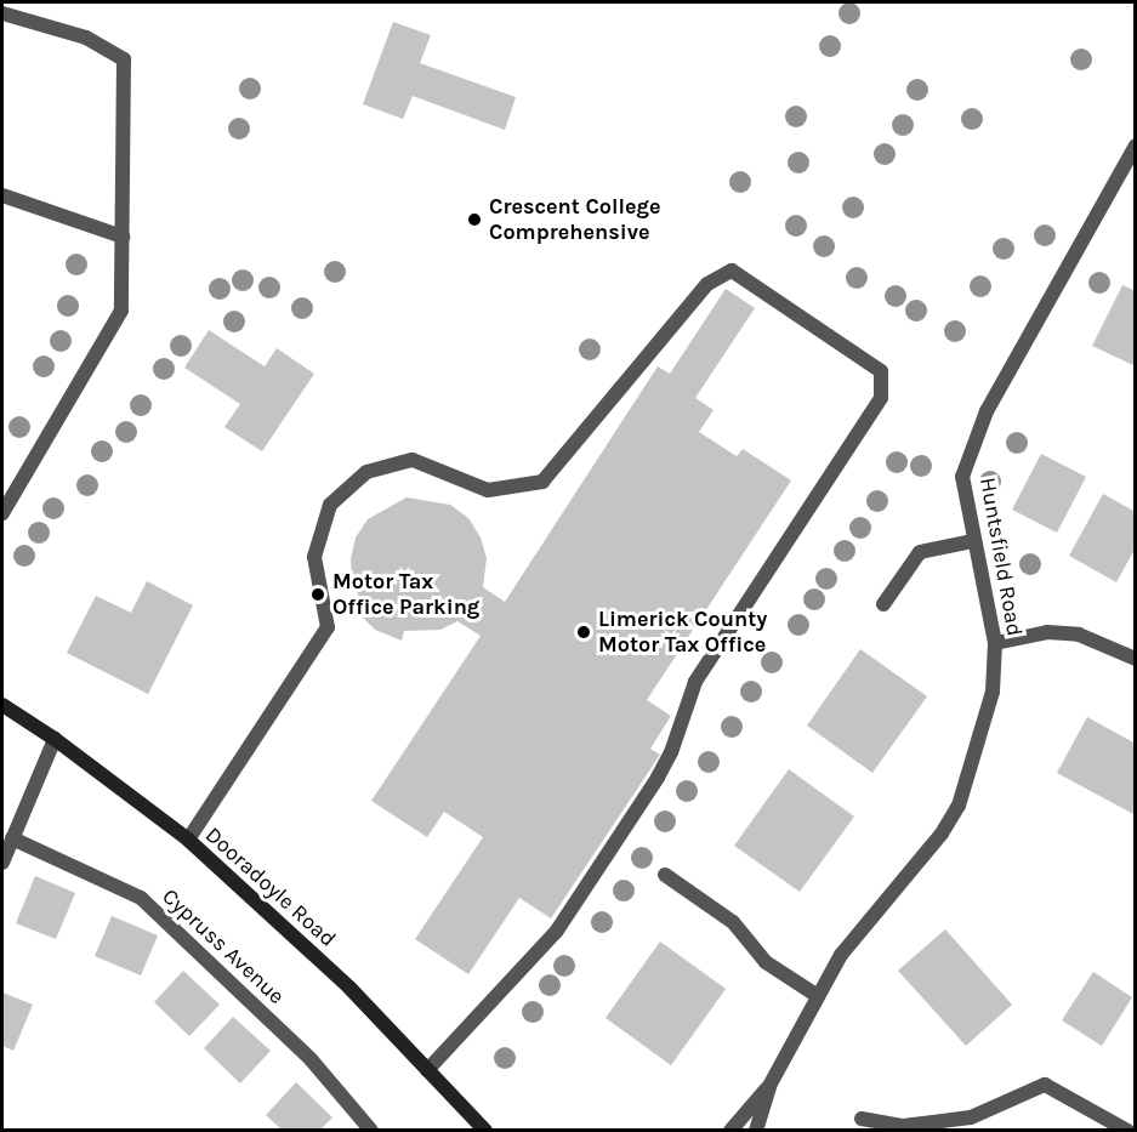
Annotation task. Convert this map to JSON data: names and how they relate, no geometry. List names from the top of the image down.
{
  "streets": {
    "main road": ["Dooradoyle Road"],
    "street": ["Huntsfield Road", "Cypruss Avenue"]
  },
  "places": ["Crescent College Comprehensive", "Motor Tax Office Parking", "Limerick County Motor Tax Office"]
}
